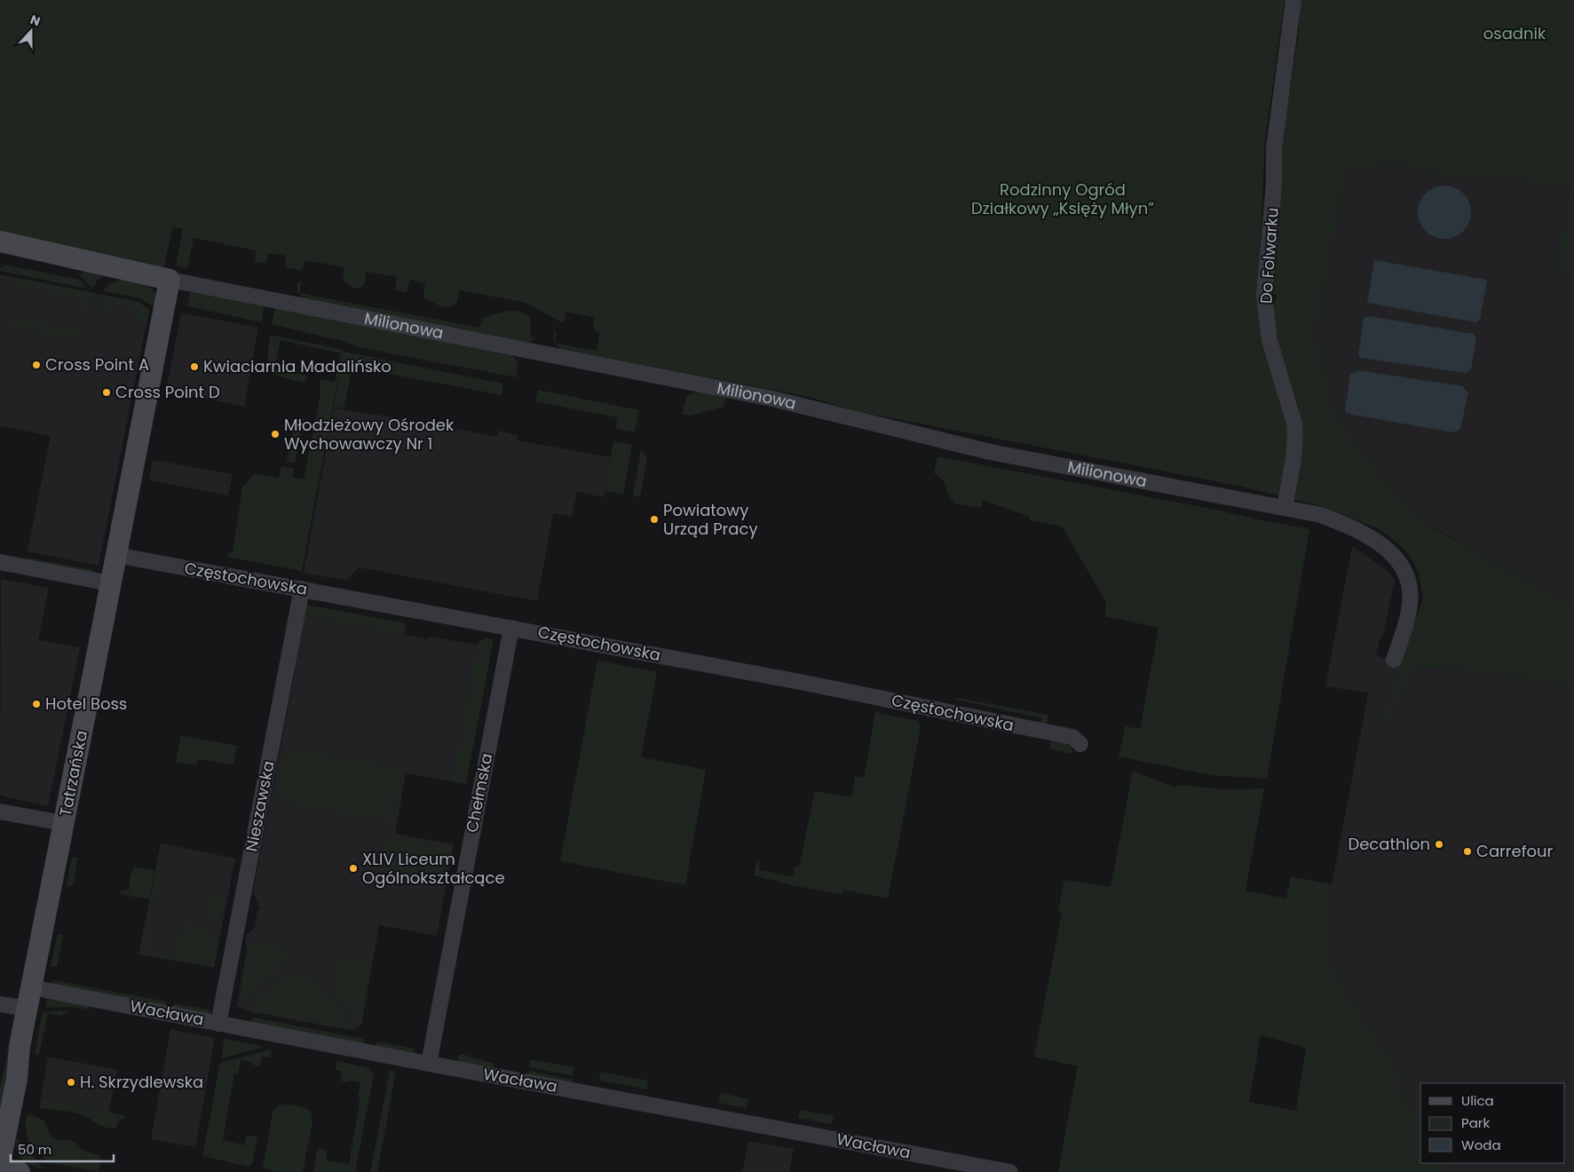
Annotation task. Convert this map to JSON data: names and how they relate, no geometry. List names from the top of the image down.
{
  "streets": {
    "street": [
      "Do Folwarku",
      "Milionowa",
      "Częstochowska",
      "Tatrzańska",
      "Chełmska",
      "Nieszawska",
      "Wacława"
    ]
  },
  "crossings": [
    ["Do Folwarku", "Milionowa"],
    ["Milionowa", "Tatrzańska"],
    ["Częstochowska", "Tatrzańska"],
    ["Częstochowska", "Chełmska"],
    ["Częstochowska", "Nieszawska"],
    ["Tatrzańska", "Wacława"],
    ["Chełmska", "Wacława"],
    ["Nieszawska", "Wacława"]
  ],
  "parks": ["osadnik", "Rodzinny Ogród Działkowy „Księży Młyn”"],
  "places": [
    "Cross Point A",
    "Kwiaciarnia Madalińsko",
    "Cross Point D",
    "Młodzieżowy Ośrodek Wychowawczy Nr 1",
    "Powiatowy Urząd Pracy",
    "Hotel Boss",
    "Decathlon",
    "Carrefour",
    "XLIV Liceum Ogólnokształcące",
    "H. Skrzydlewska"
  ],
  "legend": ["Ulica", "Park", "Woda"],
  "scale_bar": "50 m",
  "north": "top"
}
